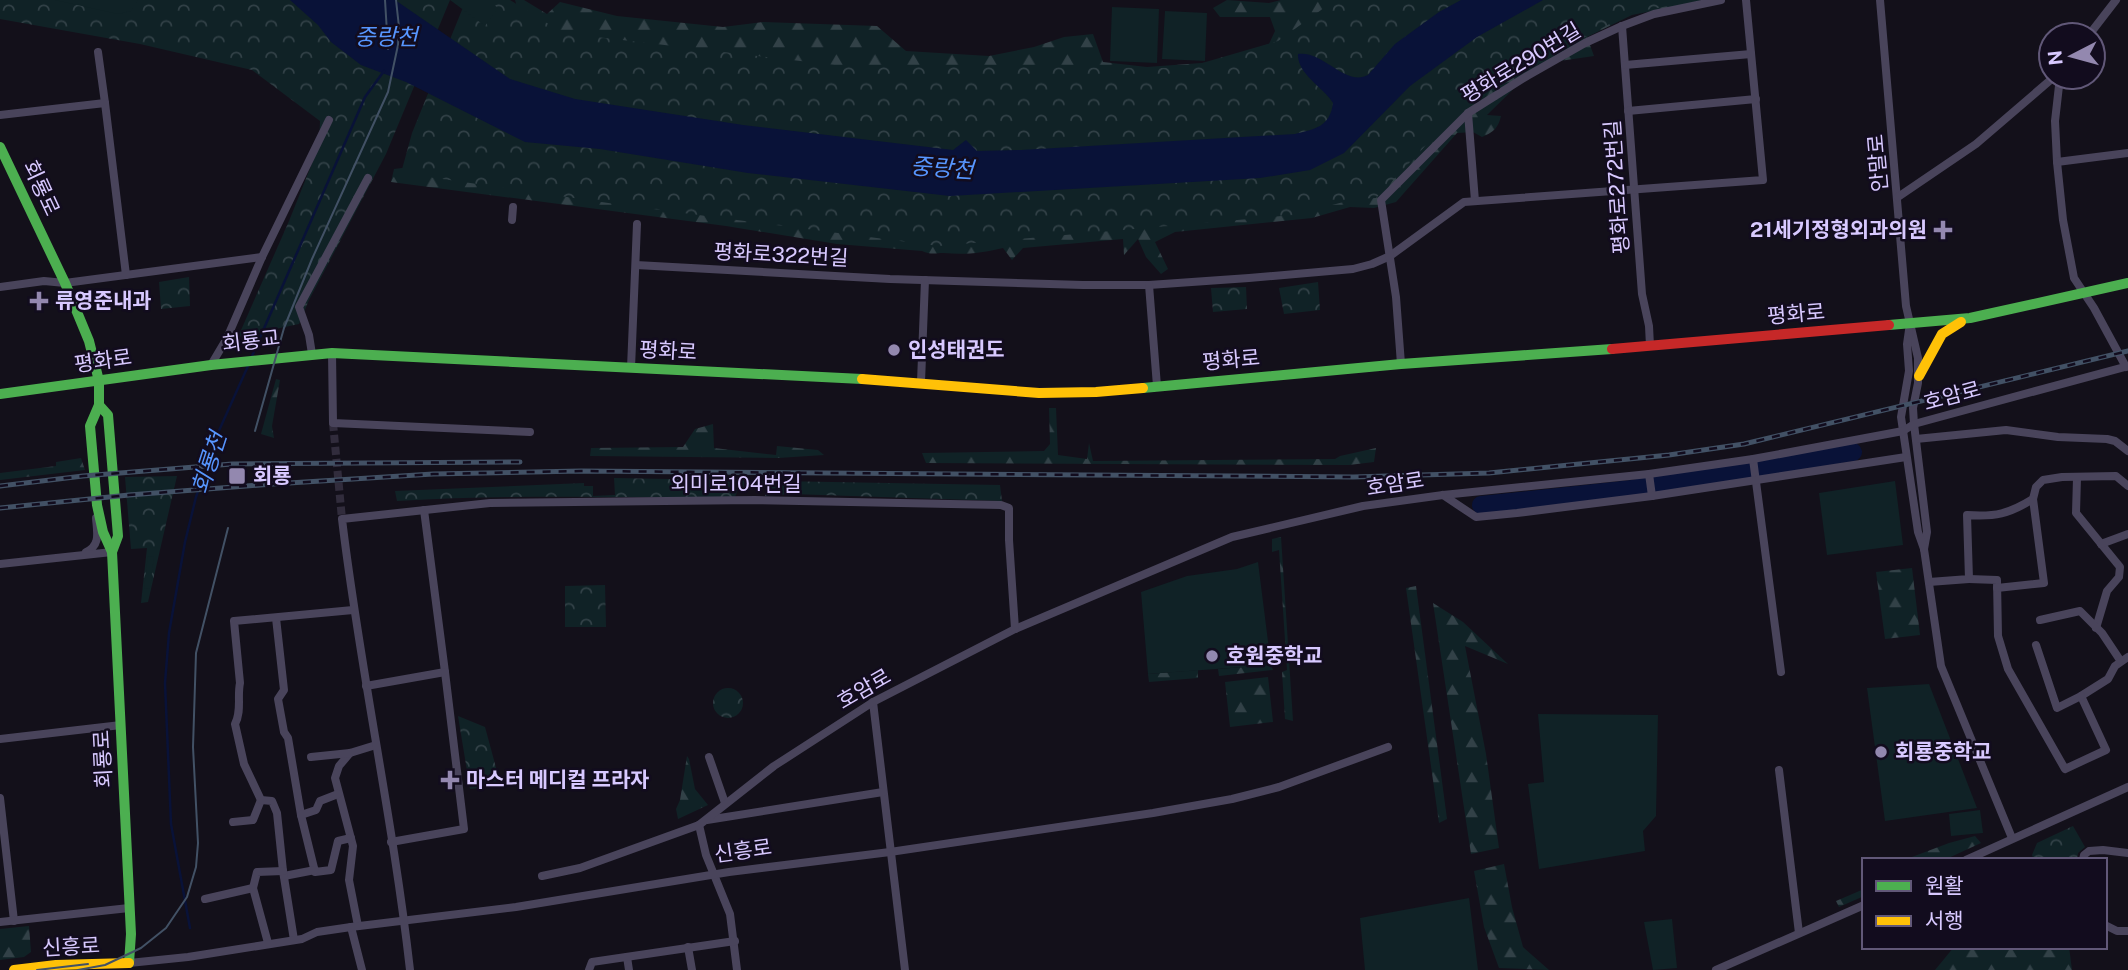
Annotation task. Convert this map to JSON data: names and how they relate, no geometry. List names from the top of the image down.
{
  "streets": {
    "main road": [
      "회룡로",
      "평화로",
      "회룡교",
      "신흥로"
    ],
    "street": [
      "평화로290번길",
      "안말로",
      "평화로272번길",
      "평화로322번길",
      "호암로",
      "외미로104번길"
    ]
  },
  "crossings": [
    ["평화로290번길", "평화로272번길"],
    ["평화로290번길", "평화로322번길"],
    ["평화로290번길", "평화로"],
    ["안말로", "평화로"],
    ["안말로", "호암로"],
    ["평화로272번길", "평화로"],
    ["회룡로", "평화로"],
    ["회룡로", "신흥로"],
    ["평화로", "회룡교"],
    ["호암로", "외미로104번길"]
  ],
  "water": ["중랑천", "회룡천"],
  "places": {
    "health": ["21세기정형외과의원", "류영준내과", "마스터 메디컬 프라자"],
    "other": ["인성태권도", "호원중학교", "회룡중학교"],
    "transit": ["회룡"]
  },
  "legend": ["원활", "서행"],
  "north": "left"
}
